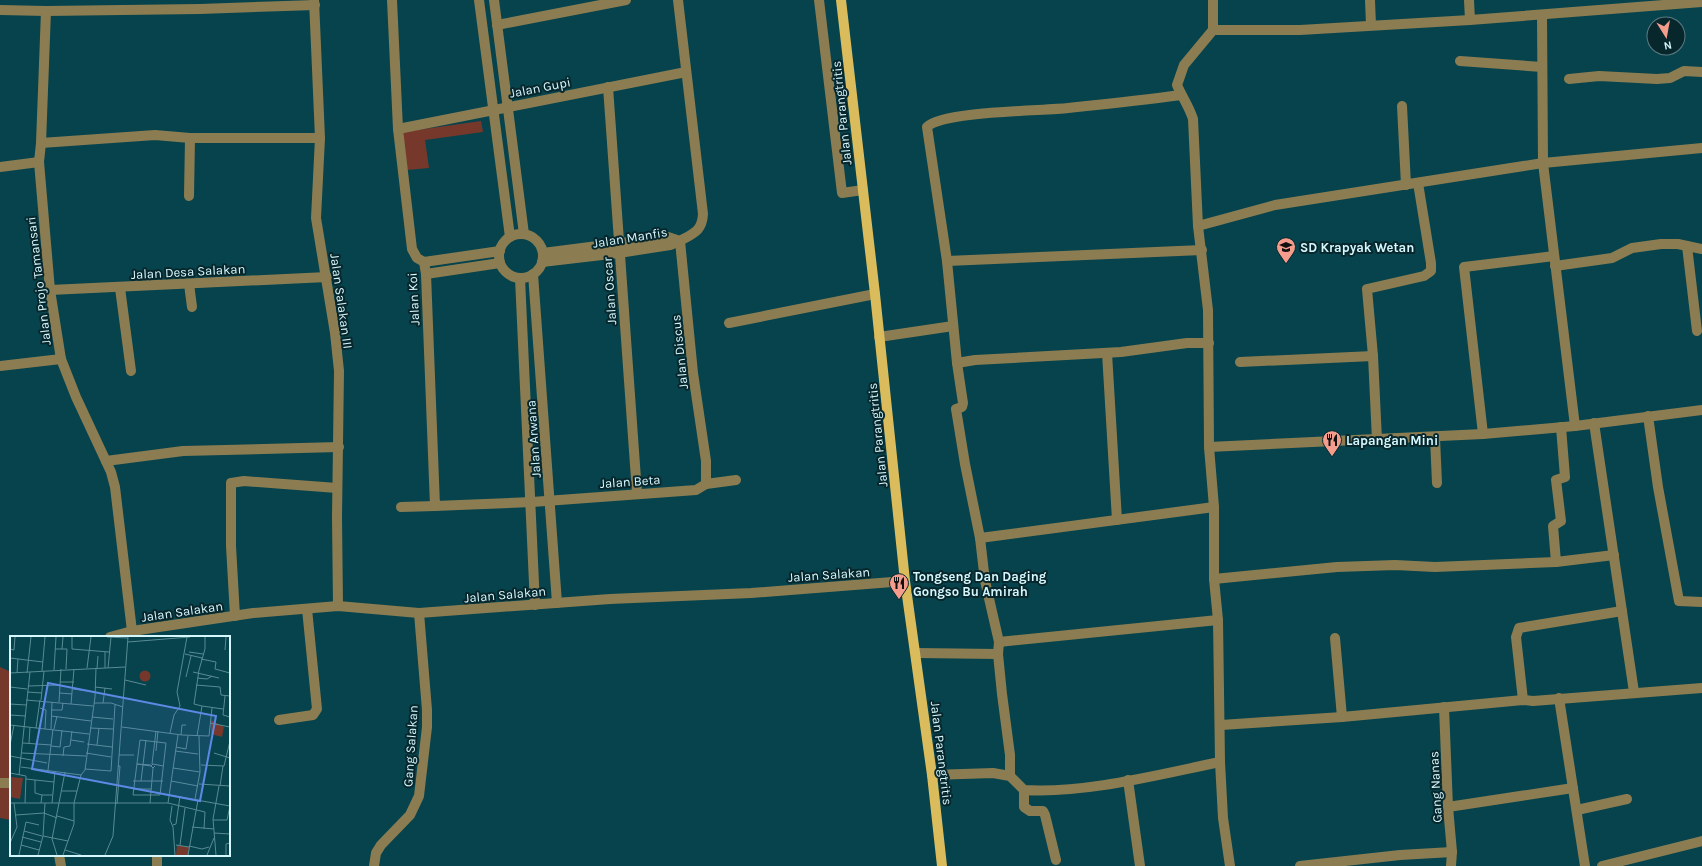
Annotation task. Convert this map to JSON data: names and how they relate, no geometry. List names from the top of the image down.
{
  "streets": {
    "main road": ["Jalan Parangtritis"],
    "street": [
      "Jalan Gupi",
      "Jalan Manfis",
      "Jalan Desa Salakan",
      "Jalan Projo Tamansari",
      "Jalan Oscar",
      "Jalan Koi",
      "Jalan Salakan III",
      "Jalan Discus",
      "Jalan Arwana",
      "Jalan Beta",
      "Jalan Salakan",
      "Gang Salakan",
      "Gang Nanas"
    ]
  },
  "crossings": [
    ["Jalan Gupi", "Jalan Manfis"],
    ["Jalan Gupi", "Jalan Oscar"],
    ["Jalan Gupi", "Jalan Koi"],
    ["Jalan Parangtritis", "Jalan Salakan"],
    ["Jalan Manfis", "Jalan Oscar"],
    ["Jalan Manfis", "Jalan Discus"],
    ["Jalan Manfis", "Jalan Arwana"],
    ["Jalan Desa Salakan", "Jalan Projo Tamansari"],
    ["Jalan Desa Salakan", "Jalan Salakan III"],
    ["Jalan Projo Tamansari", "Jalan Salakan"],
    ["Jalan Oscar", "Jalan Beta"],
    ["Jalan Salakan III", "Jalan Salakan"],
    ["Jalan Discus", "Jalan Beta"],
    ["Jalan Arwana", "Jalan Beta"],
    ["Jalan Arwana", "Jalan Salakan"],
    ["Jalan Salakan", "Gang Salakan"]
  ],
  "places": {
    "school or university": ["SD Krapyak Wetan"],
    "restaurant": ["Lapangan Mini", "Tongseng Dan Daging Gongso Bu Amirah"]
  },
  "north": "bottom"
}
